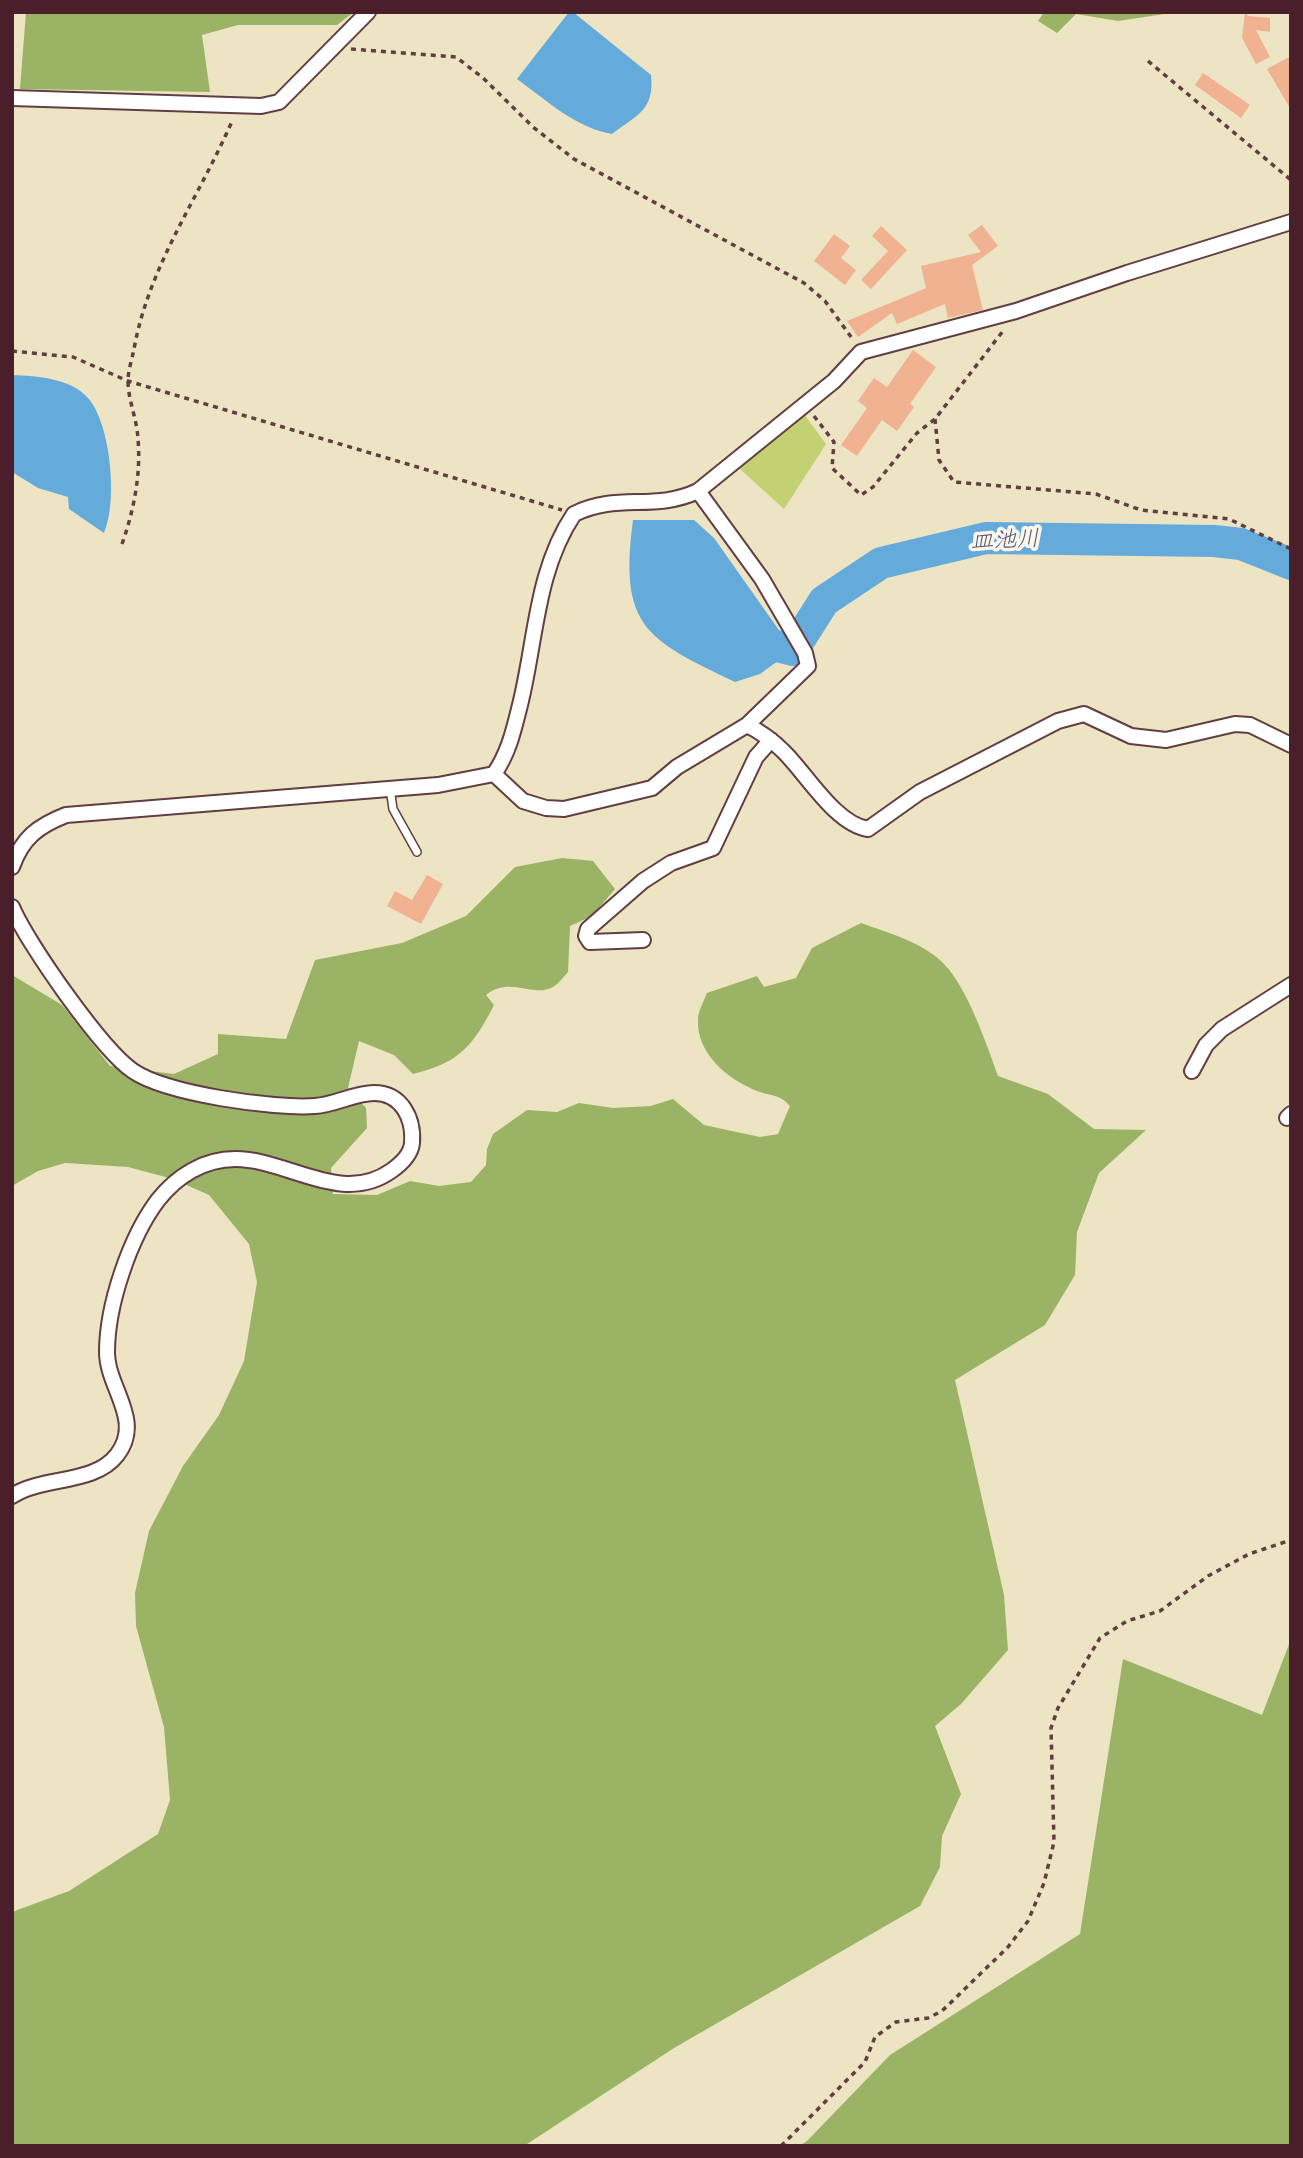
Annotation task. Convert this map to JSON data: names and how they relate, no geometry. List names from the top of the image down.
{
  "water": ["皿池川"]
}
